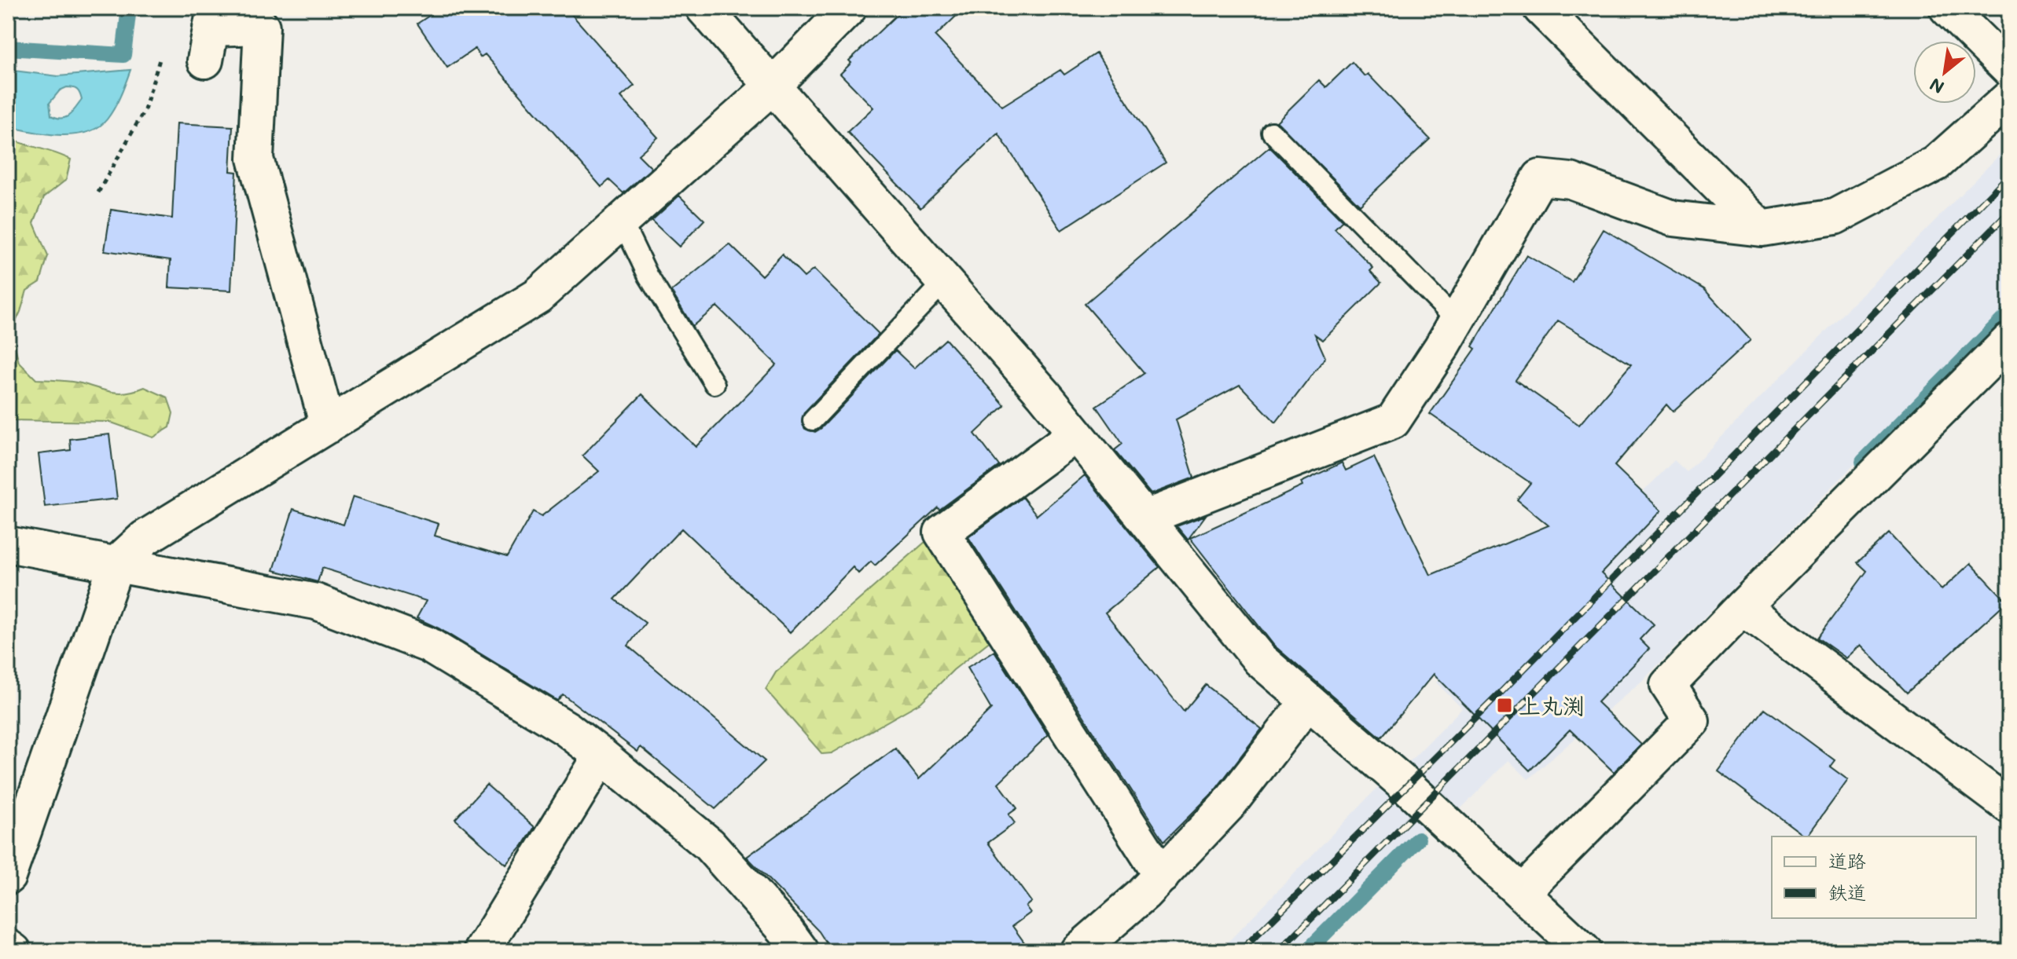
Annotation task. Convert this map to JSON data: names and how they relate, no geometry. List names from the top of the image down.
{
  "places": {
    "transit": ["上丸渕"]
  },
  "legend": ["道路", "鉄道"],
  "north": "bottom left"
}
